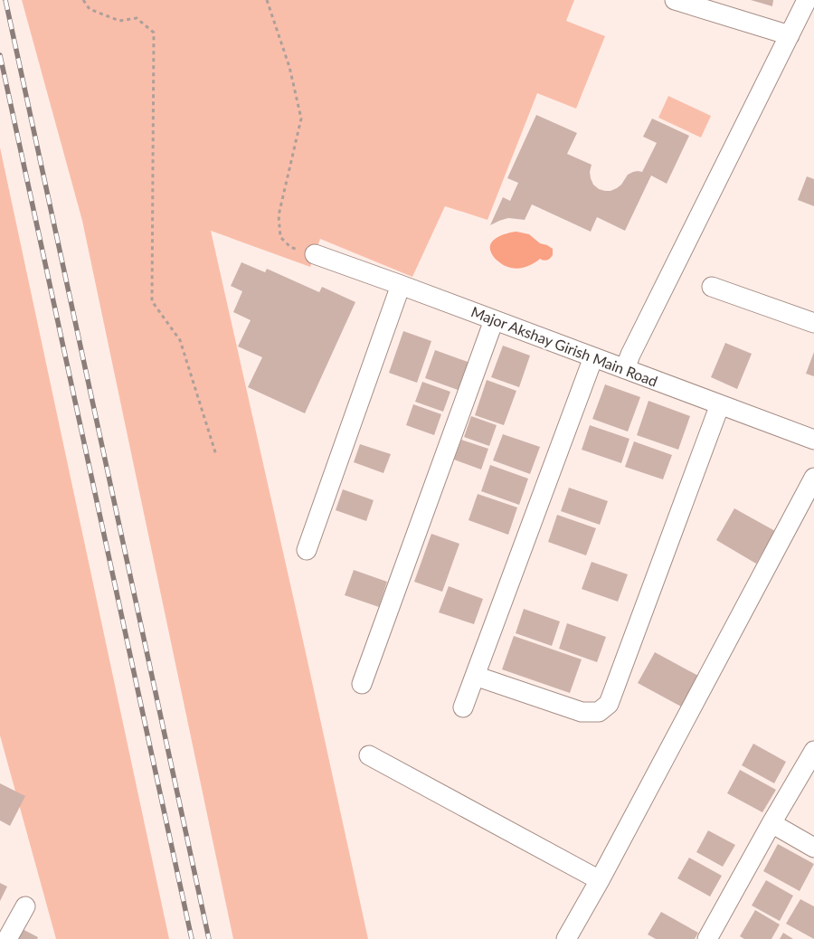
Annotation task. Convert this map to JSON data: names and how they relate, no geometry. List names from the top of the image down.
{
  "streets": {
    "street": ["Major Akshay Girish Main Road"]
  }
}
